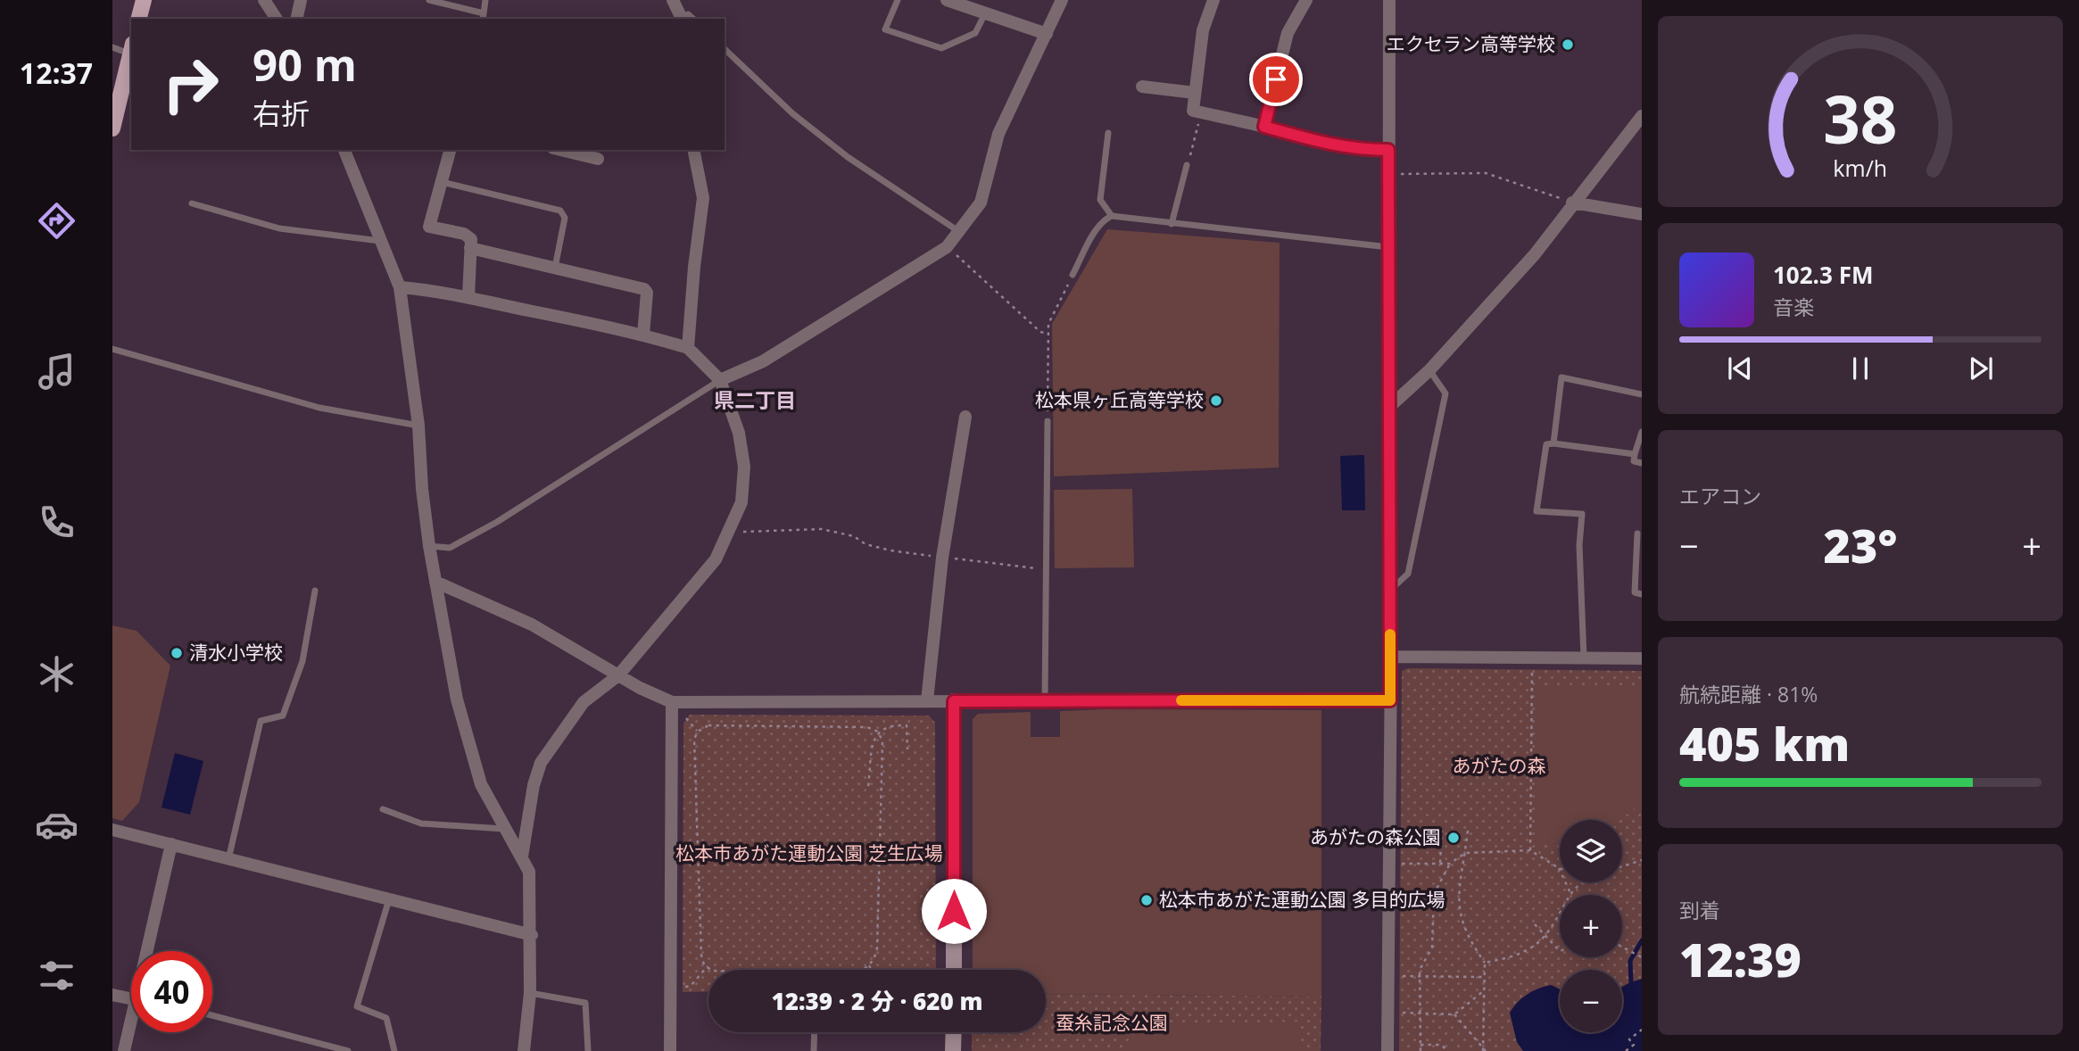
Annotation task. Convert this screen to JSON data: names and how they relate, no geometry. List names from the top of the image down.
{
  "districts": ["県二丁目"],
  "parks": ["あがたの森", "松本市あがた運動公園 芝生広場", "蚕糸記念公園"],
  "places": [
    "エクセラン高等学校",
    "松本県ヶ丘高等学校",
    "清水小学校",
    "あがたの森公園",
    "松本市あがた運動公園 多目的広場"
  ],
  "page": {
    "tabs": "12:37",
    "turn": ["90 m", "右折"],
    "song": ["102.3 FM", "音楽"],
    "tile": [
      "エアコン",
      ["航続距離 · 81%", "405 km"],
      ["到着", "12:39"]
    ],
    "heat": ["−", "23°", "+"],
    "map_buttons": ["+", "−"],
    "limit": "40",
    "trip": "12:39 · 2 分 · 620 m",
    "gauge": ["38", "km/h"]
  }
}
